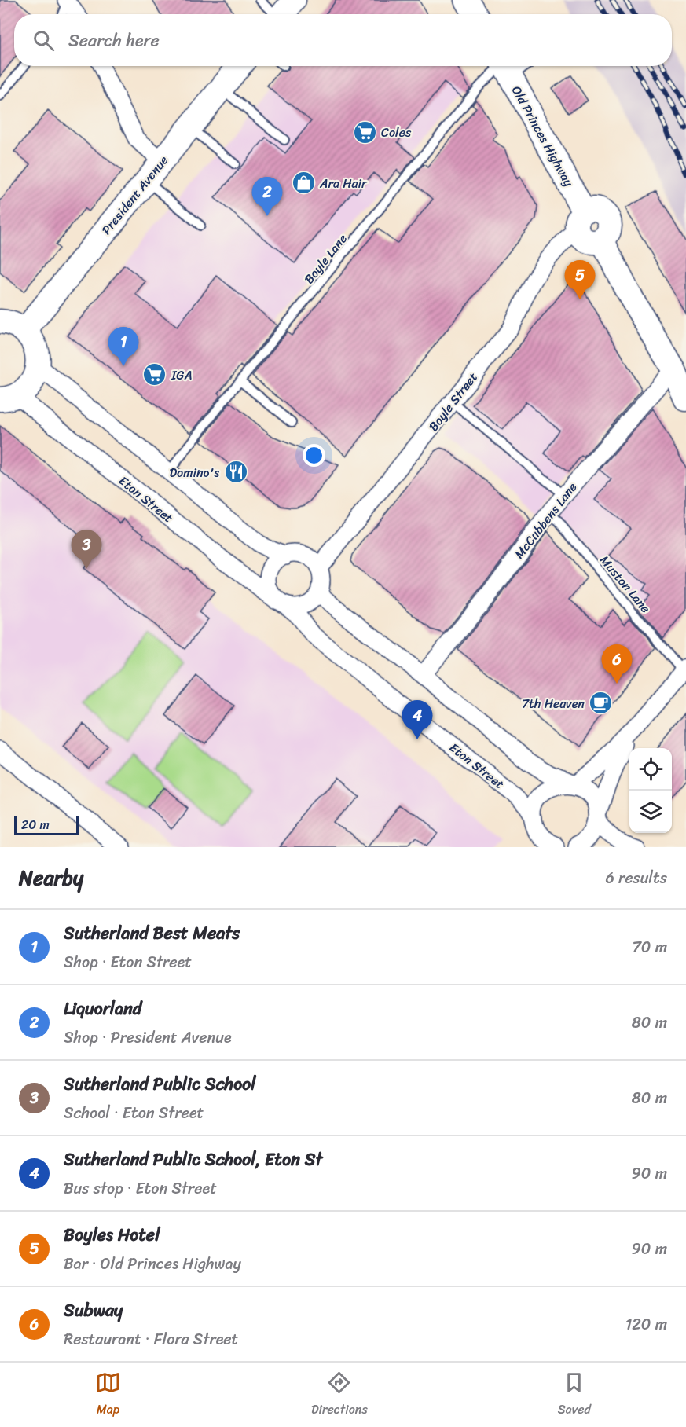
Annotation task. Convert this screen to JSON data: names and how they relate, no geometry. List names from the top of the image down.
{
  "streets": {
    "street": [
      "Old Princes Highway",
      "President Avenue",
      "Boyle Street",
      "Eton Street",
      "McCubbens Lane"
    ],
    "lane": ["Boyle Lane", "Muston Lane"]
  },
  "crossings": [
    ["Old Princes Highway", "Boyle Lane"],
    ["Old Princes Highway", "Boyle Street"],
    ["Boyle Street", "Eton Street"],
    ["McCubbens Lane", "Muston Lane"]
  ],
  "places": {
    "supermarket": ["Coles", "IGA"],
    "shop": ["Ara Hair"],
    "restaurant": ["Domino's"],
    "cafe": ["7th Heaven"]
  },
  "scale_bar": "20 m",
  "page": {
    "search": "Search here",
    "pins": [
      "2",
      "5",
      "1",
      "3",
      "6",
      "4"
    ],
    "scale": "20 m",
    "heading": ["Nearby", "6 results"],
    "list": [
      {
        "mark": "1",
        "name": "Sutherland Best Meats",
        "note": "Shop · Eton Street",
        "value": "70 m"
      },
      {
        "mark": "2",
        "name": "Liquorland",
        "note": "Shop · President Avenue",
        "value": "80 m"
      },
      {
        "mark": "3",
        "name": "Sutherland Public School",
        "note": "School · Eton Street",
        "value": "80 m"
      },
      {
        "mark": "4",
        "name": "Sutherland Public School, Eton St",
        "note": "Bus stop · Eton Street",
        "value": "90 m"
      },
      {
        "mark": "5",
        "name": "Boyles Hotel",
        "note": "Bar · Old Princes Highway",
        "value": "90 m"
      },
      {
        "mark": "6",
        "name": "Subway",
        "note": "Restaurant · Flora Street",
        "value": "120 m"
      }
    ],
    "nav": ["Map", "Directions", "Saved"]
  }
}
